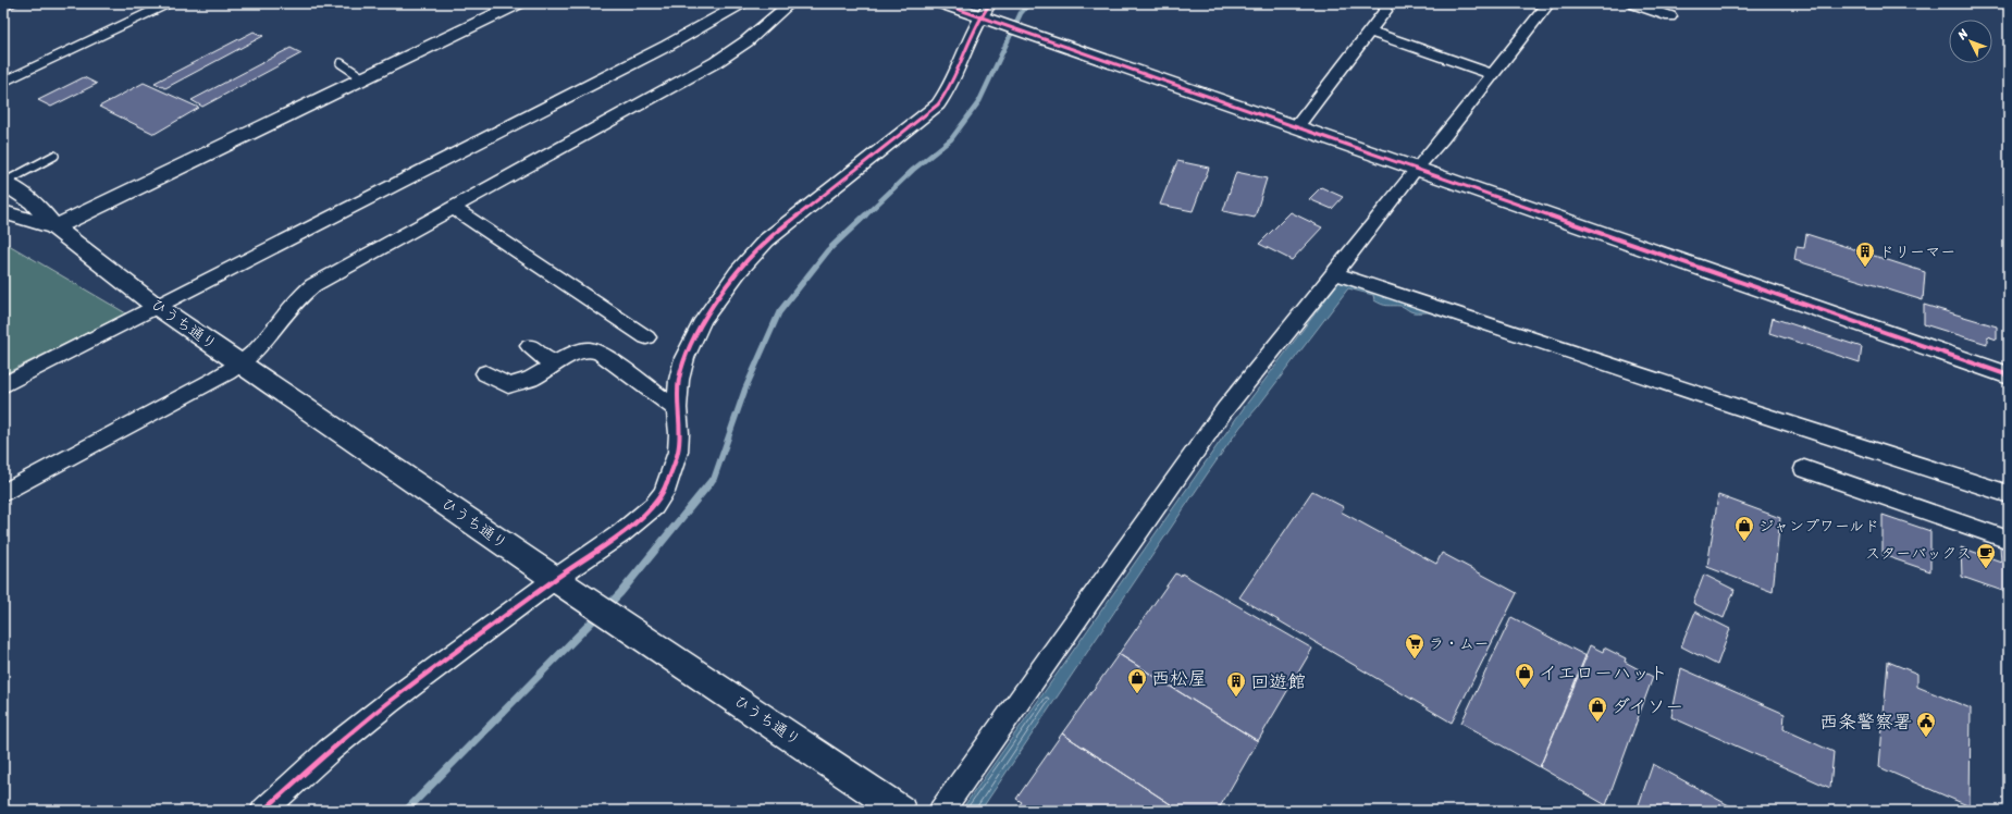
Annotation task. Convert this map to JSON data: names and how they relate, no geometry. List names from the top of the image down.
{
  "streets": {
    "street": ["ひうち通り"]
  },
  "places": {
    "building": ["ドリーマー", "回遊館"],
    "shop": [
      "ジャンプワールド",
      "イエローハット",
      "西松屋",
      "ダイソー"
    ],
    "cafe": ["スターバックス"],
    "supermarket": ["ラ・ムー"],
    "public building": ["西条警察署"]
  },
  "north": "top left"
}
